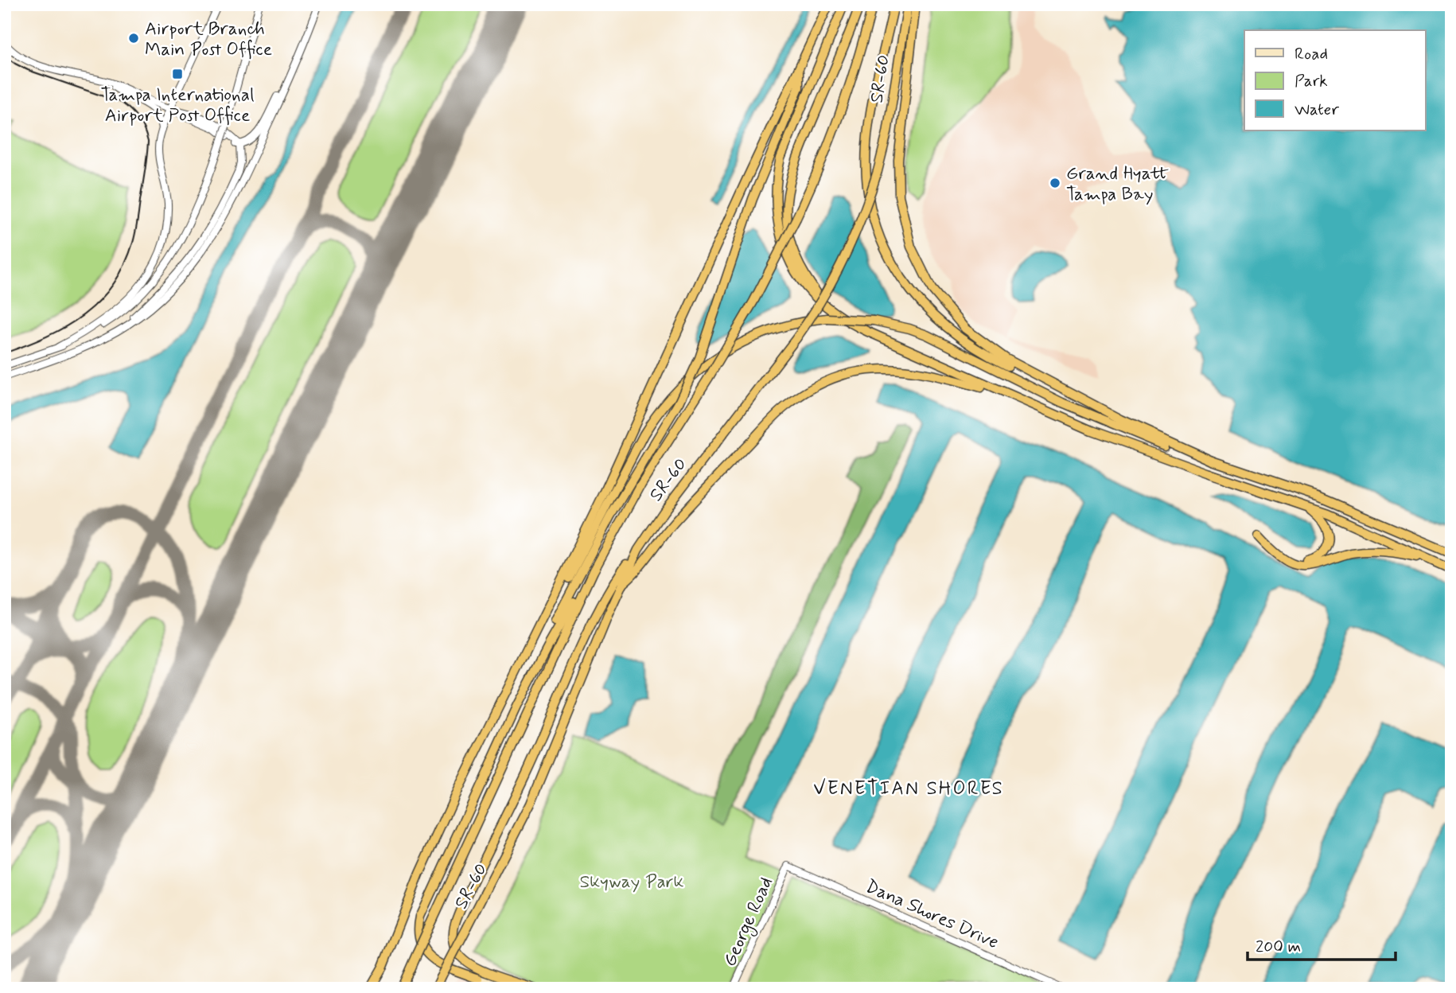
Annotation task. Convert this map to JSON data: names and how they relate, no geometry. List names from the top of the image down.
{
  "streets": {
    "highway": ["SR-60"],
    "street": ["Dana Shores Drive", "George Road"]
  },
  "crossings": [
    ["Dana Shores Drive", "George Road"]
  ],
  "districts": ["VENETIAN SHORES"],
  "parks": ["Skyway Park"],
  "places": {
    "other": ["Airport Branch Main Post Office", "Grand Hyatt Tampa Bay"],
    "transit": ["Tampa International Airport Post Office"]
  },
  "legend": ["Road", "Park", "Water"],
  "scale_bar": "200 m"
}
